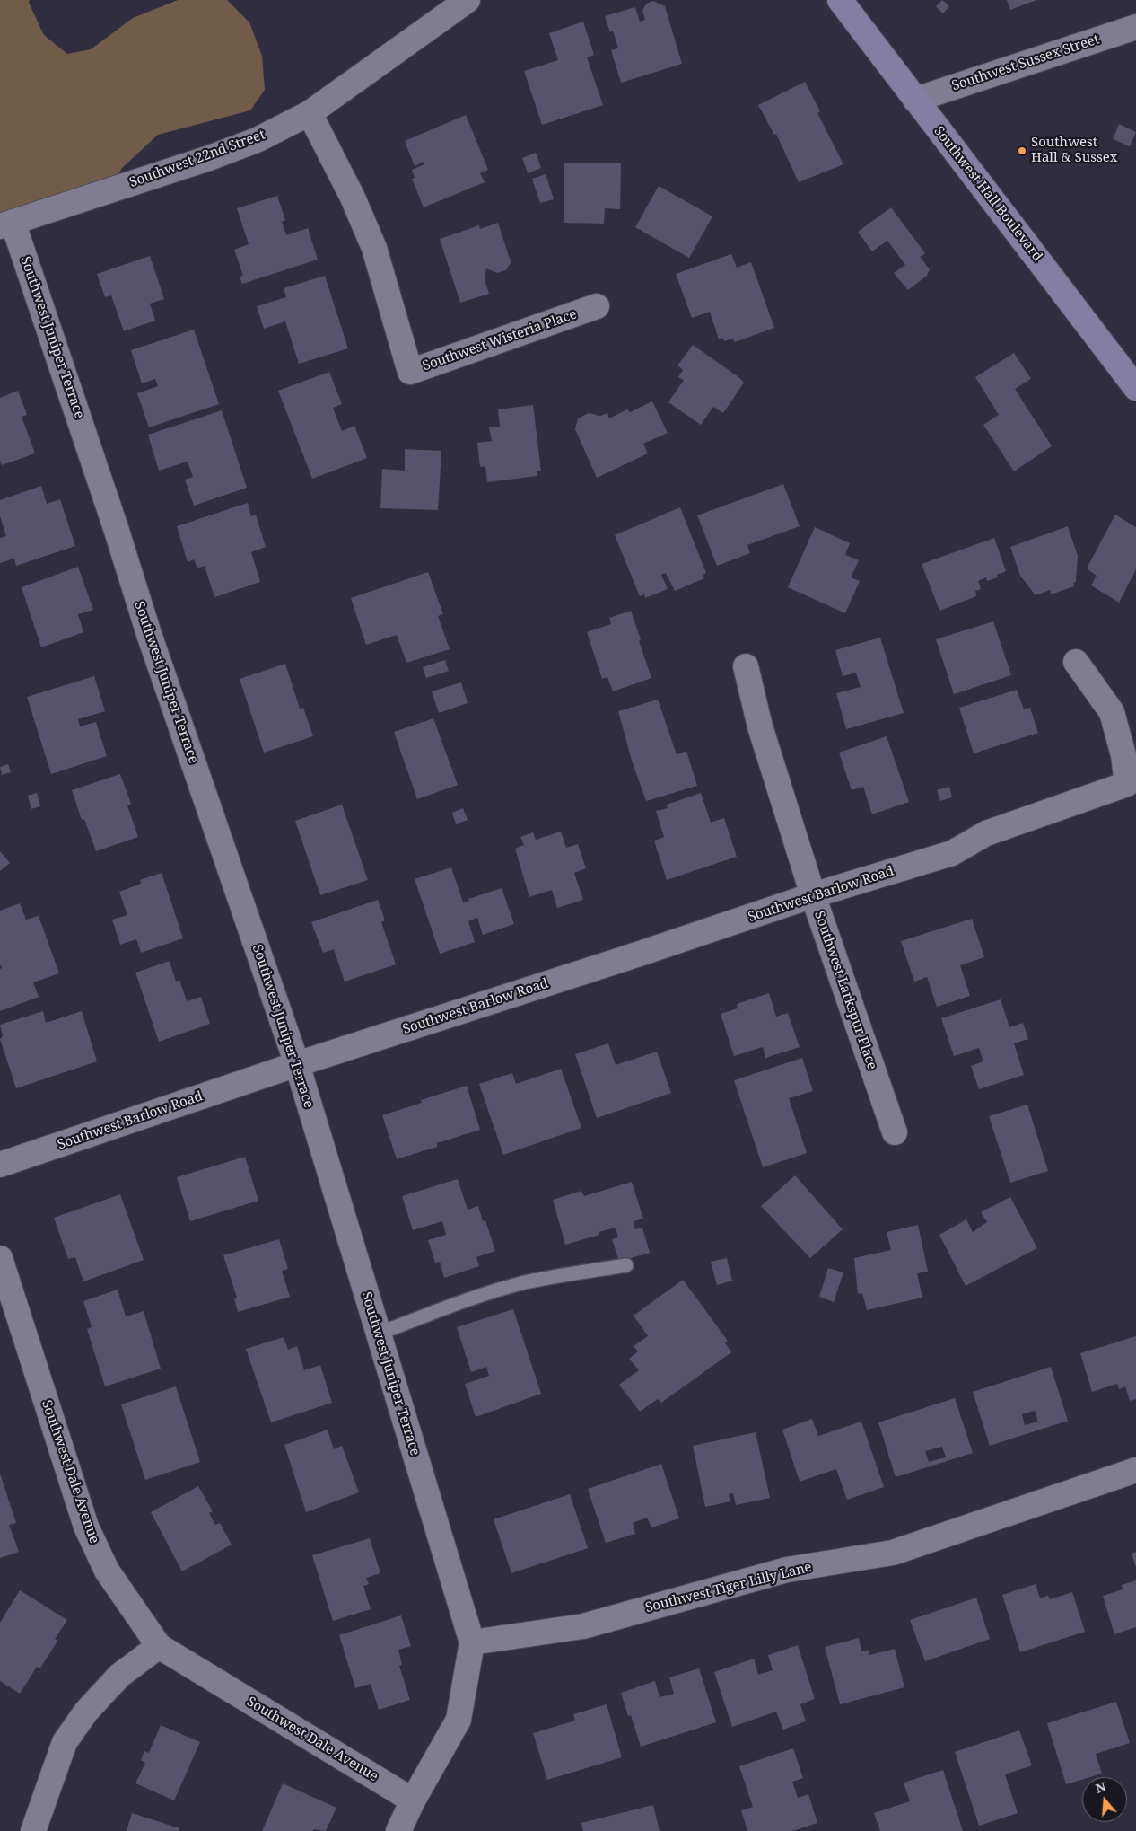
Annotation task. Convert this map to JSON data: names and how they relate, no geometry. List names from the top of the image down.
{
  "streets": {
    "main road": ["Southwest Hall Boulevard"],
    "street": [
      "Southwest Sussex Street",
      "Southwest 22nd Street",
      "Southwest Juniper Terrace",
      "Southwest Wisteria Place",
      "Southwest Barlow Road",
      "Southwest Larkspur Place",
      "Southwest Dale Avenue",
      "Southwest Tiger Lilly Lane"
    ]
  },
  "crossings": [
    ["Southwest Sussex Street", "Southwest Hall Boulevard"],
    ["Southwest 22nd Street", "Southwest Juniper Terrace"],
    ["Southwest 22nd Street", "Southwest Wisteria Place"],
    ["Southwest Juniper Terrace", "Southwest Barlow Road"],
    ["Southwest Juniper Terrace", "Southwest Dale Avenue"],
    ["Southwest Juniper Terrace", "Southwest Tiger Lilly Lane"],
    ["Southwest Barlow Road", "Southwest Larkspur Place"]
  ],
  "places": ["Southwest Hall & Sussex"],
  "north": "top"
}
